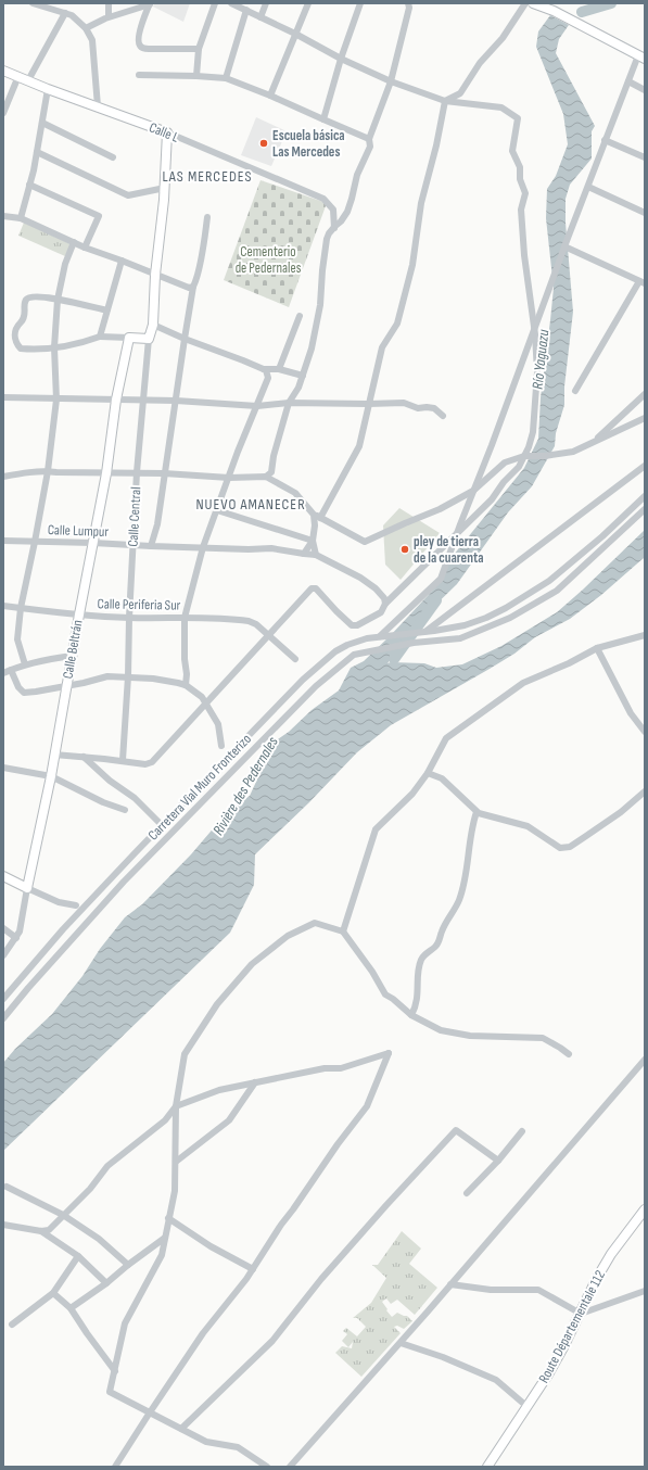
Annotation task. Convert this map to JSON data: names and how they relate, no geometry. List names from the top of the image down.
{
  "streets": {
    "main road": [
      "Calle L",
      "Calle Central",
      "Calle Beltrán",
      "Route Départementale 112"
    ],
    "street": ["Calle Lumpur", "Calle Periferia Sur", "Carretera Vial Muro Fronterizo"]
  },
  "crossings": [
    ["Calle L", "Calle Central"],
    ["Calle Central", "Calle Lumpur"],
    ["Calle Central", "Calle Periferia Sur"],
    ["Calle Lumpur", "Calle Beltrán"],
    ["Calle Periferia Sur", "Calle Beltrán"]
  ],
  "districts": ["LAS MERCEDES", "NUEVO AMANECER"],
  "water": ["Río Yaguazu", "Rivière des Pedernales"],
  "parks": ["Cementerio de Pedernales"],
  "places": ["Escuela básica Las Mercedes", "pley de tierra de la cuarenta"]
}
